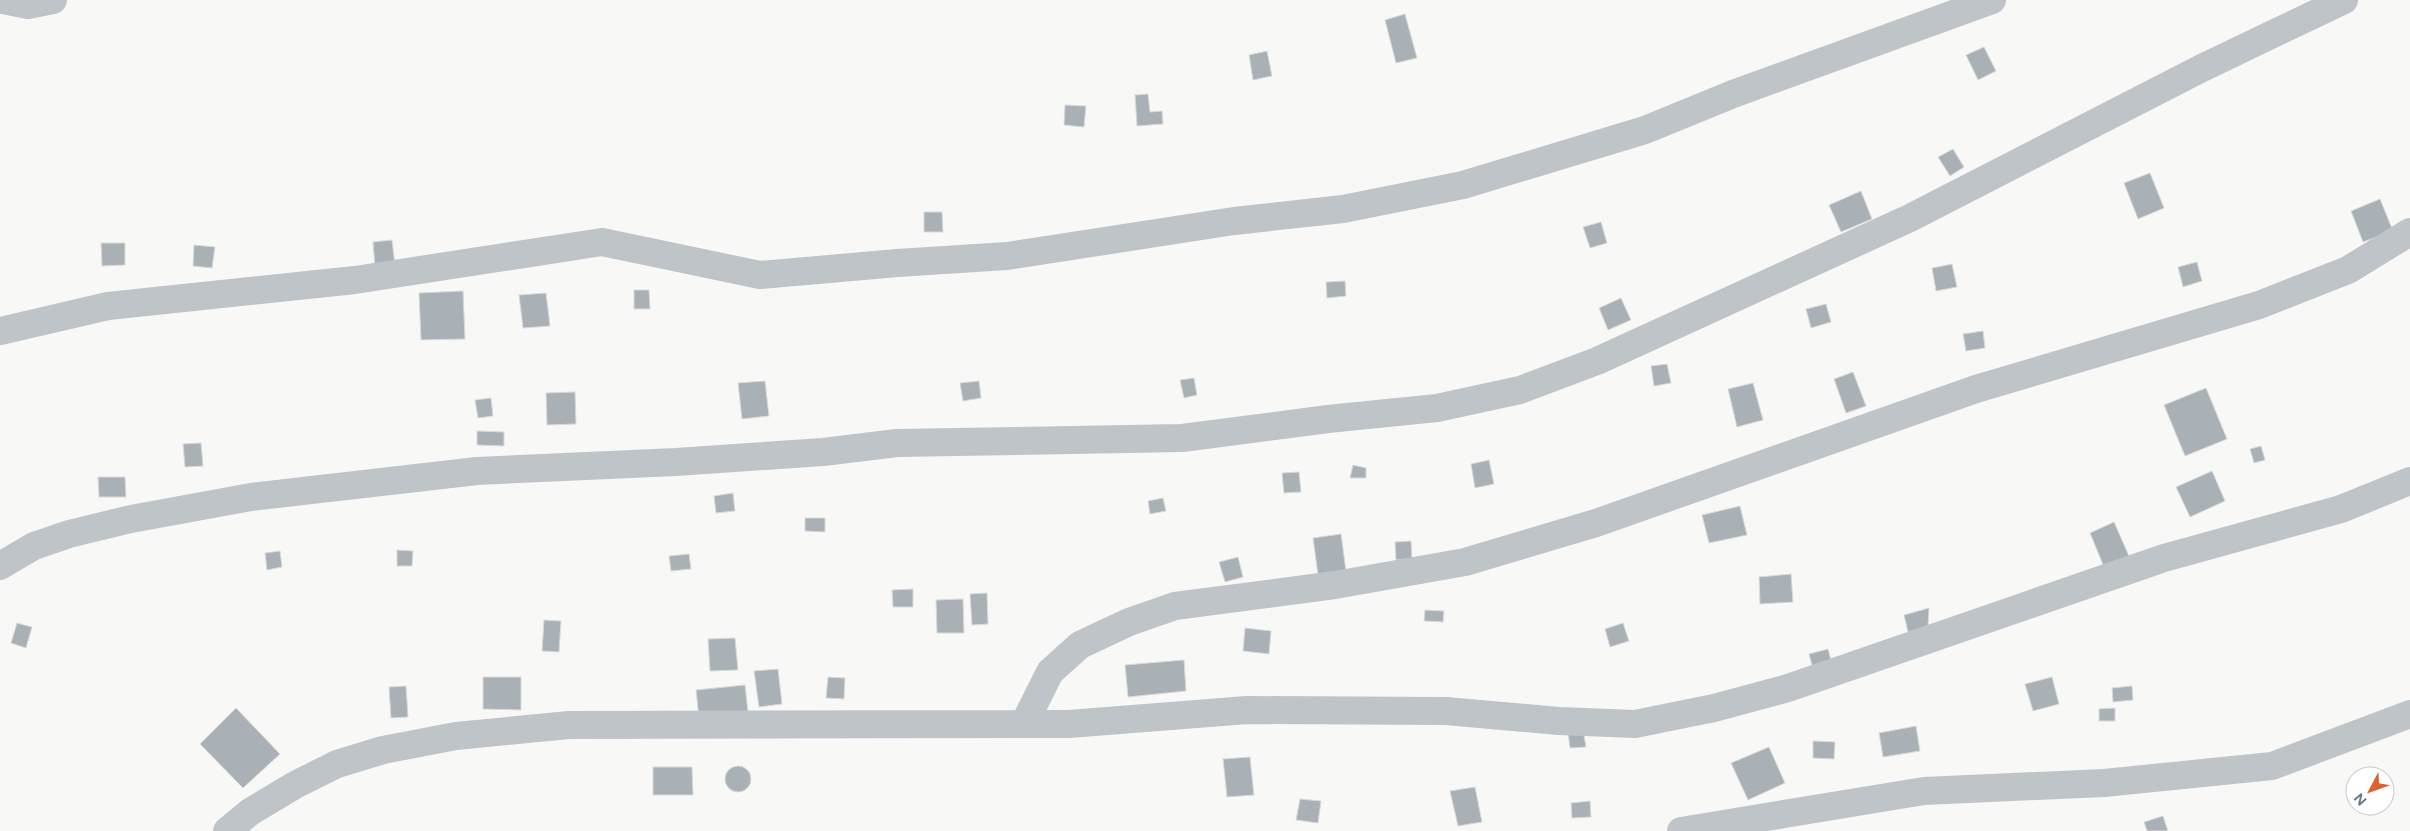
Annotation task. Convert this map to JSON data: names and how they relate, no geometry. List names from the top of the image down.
{
  "north": "bottom left"
}
